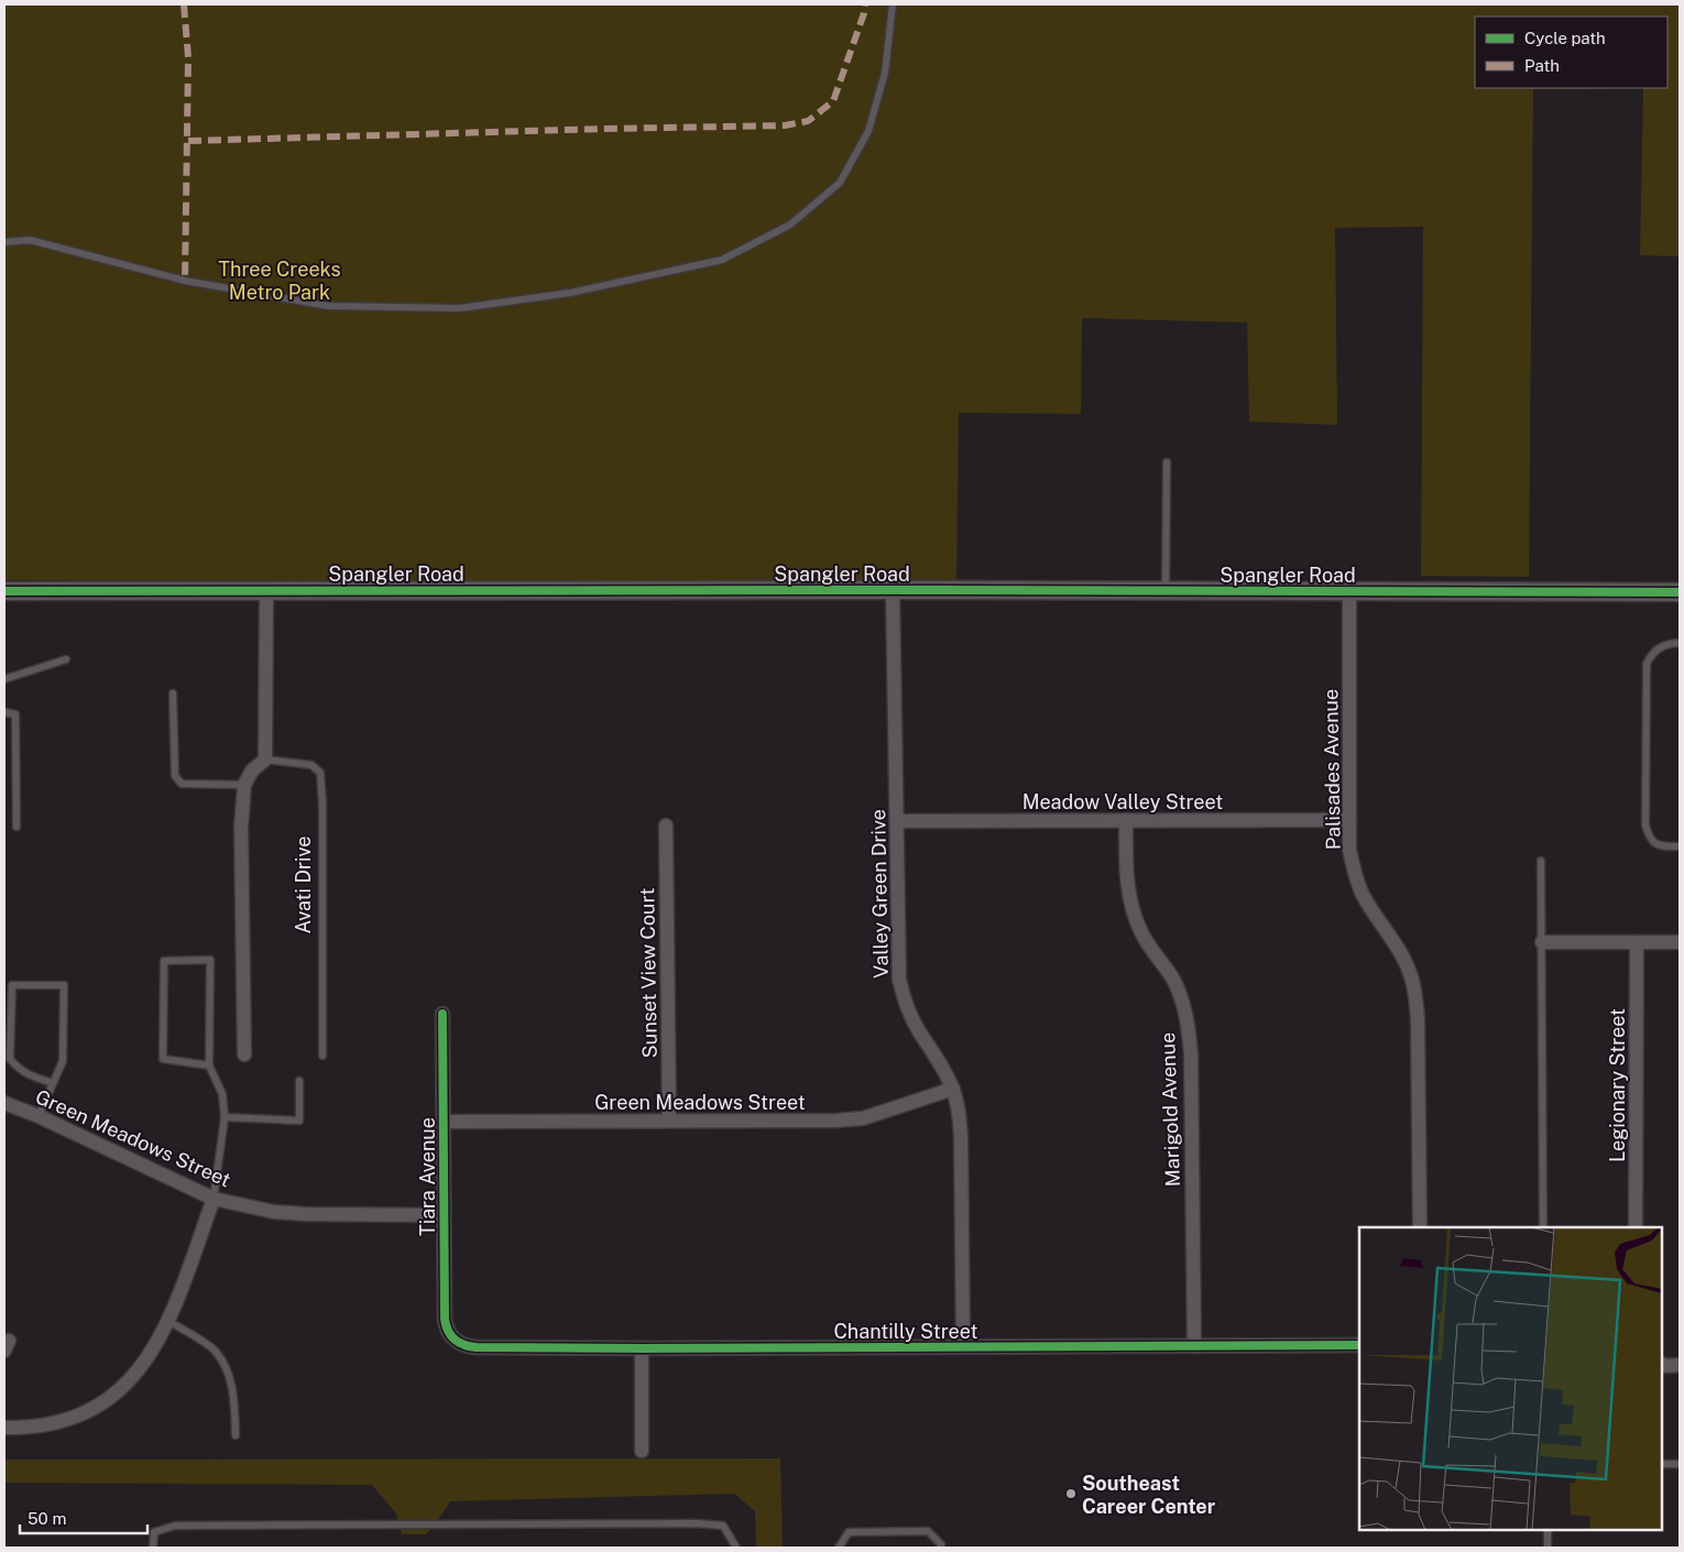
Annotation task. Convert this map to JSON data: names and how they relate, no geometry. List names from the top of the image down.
{
  "streets": {
    "street": [
      "Spangler Road",
      "Palisades Avenue",
      "Meadow Valley Street",
      "Valley Green Drive",
      "Sunset View Court",
      "Legionary Street",
      "Green Meadows Street",
      "Marigold Avenue",
      "Tiara Avenue",
      "Chantilly Street"
    ],
    "lane": ["Avati Drive"]
  },
  "crossings": [
    ["Spangler Road", "Palisades Avenue"],
    ["Spangler Road", "Valley Green Drive"],
    ["Palisades Avenue", "Meadow Valley Street"],
    ["Meadow Valley Street", "Valley Green Drive"],
    ["Meadow Valley Street", "Marigold Avenue"],
    ["Valley Green Drive", "Green Meadows Street"],
    ["Valley Green Drive", "Chantilly Street"],
    ["Sunset View Court", "Green Meadows Street"],
    ["Green Meadows Street", "Tiara Avenue"],
    ["Marigold Avenue", "Chantilly Street"],
    ["Tiara Avenue", "Chantilly Street"]
  ],
  "parks": ["Three Creeks Metro Park"],
  "places": ["Southeast Career Center"],
  "legend": ["Cycle path", "Path"],
  "scale_bar": "50 m"
}
